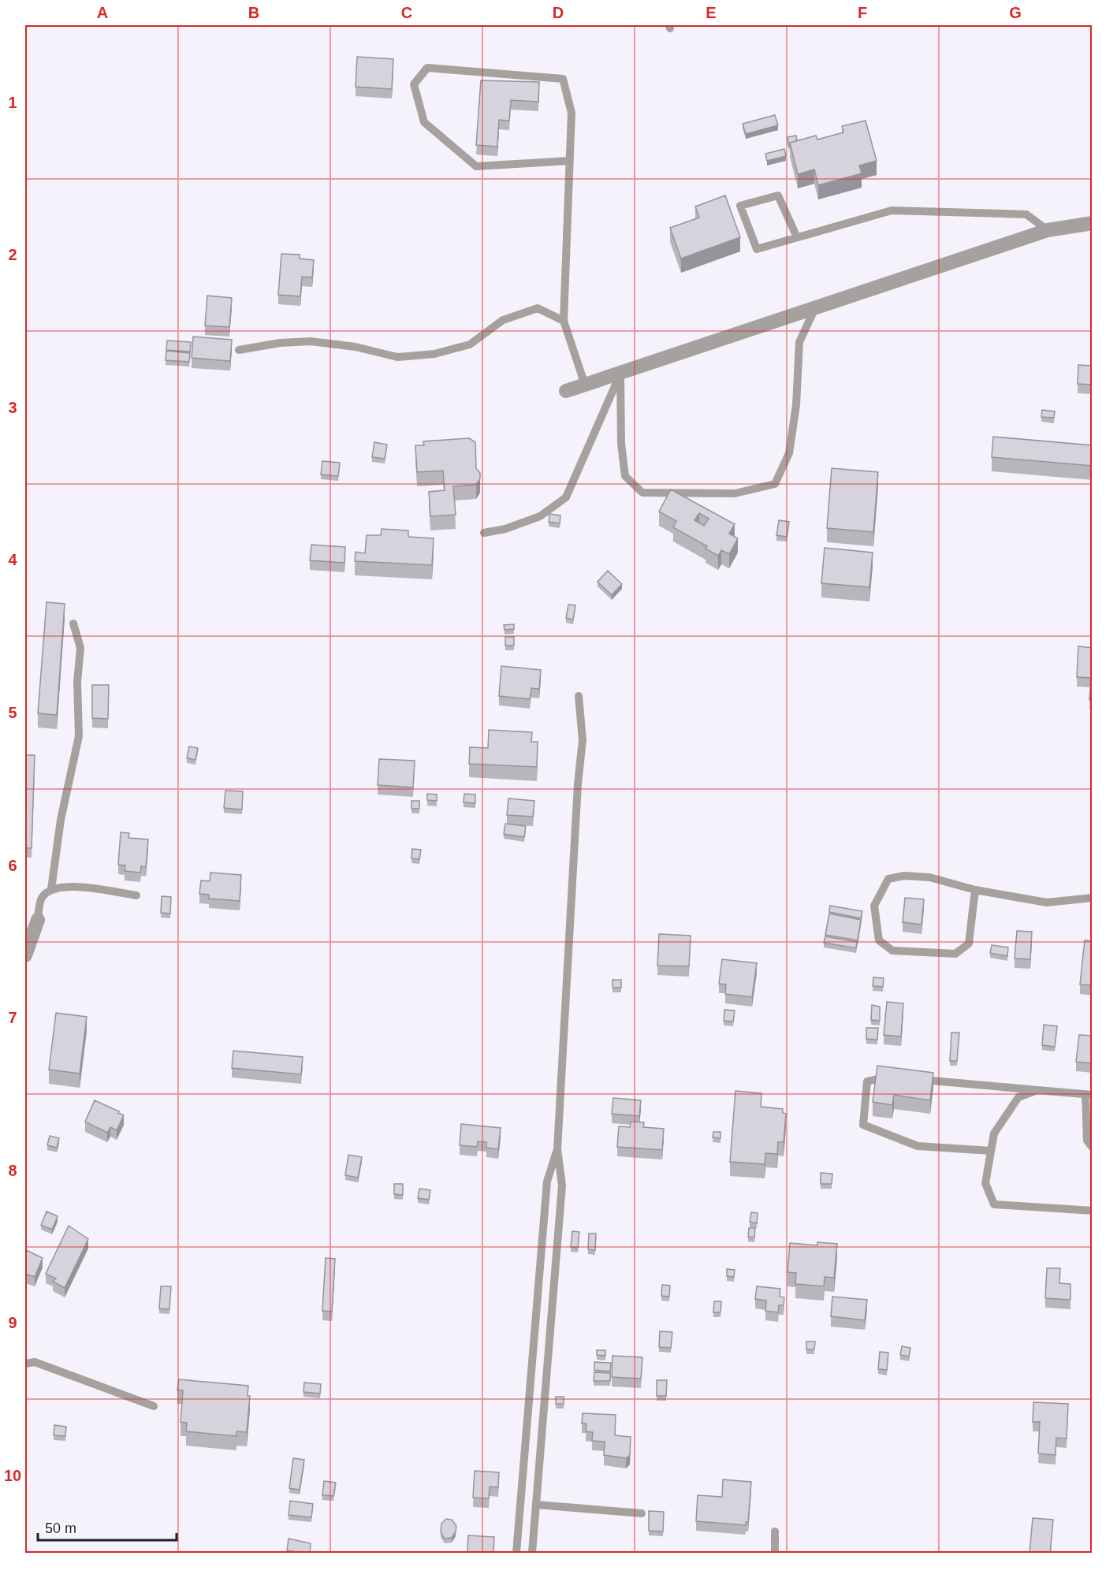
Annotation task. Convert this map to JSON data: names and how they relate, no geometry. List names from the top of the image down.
{
  "scale_bar": "50 m",
  "grid": {
    "columns": [
      "A",
      "B",
      "C",
      "D",
      "E",
      "F",
      "G"
    ],
    "rows": [
      "1",
      "2",
      "3",
      "4",
      "5",
      "6",
      "7",
      "8",
      "9",
      "10"
    ]
  }
}
